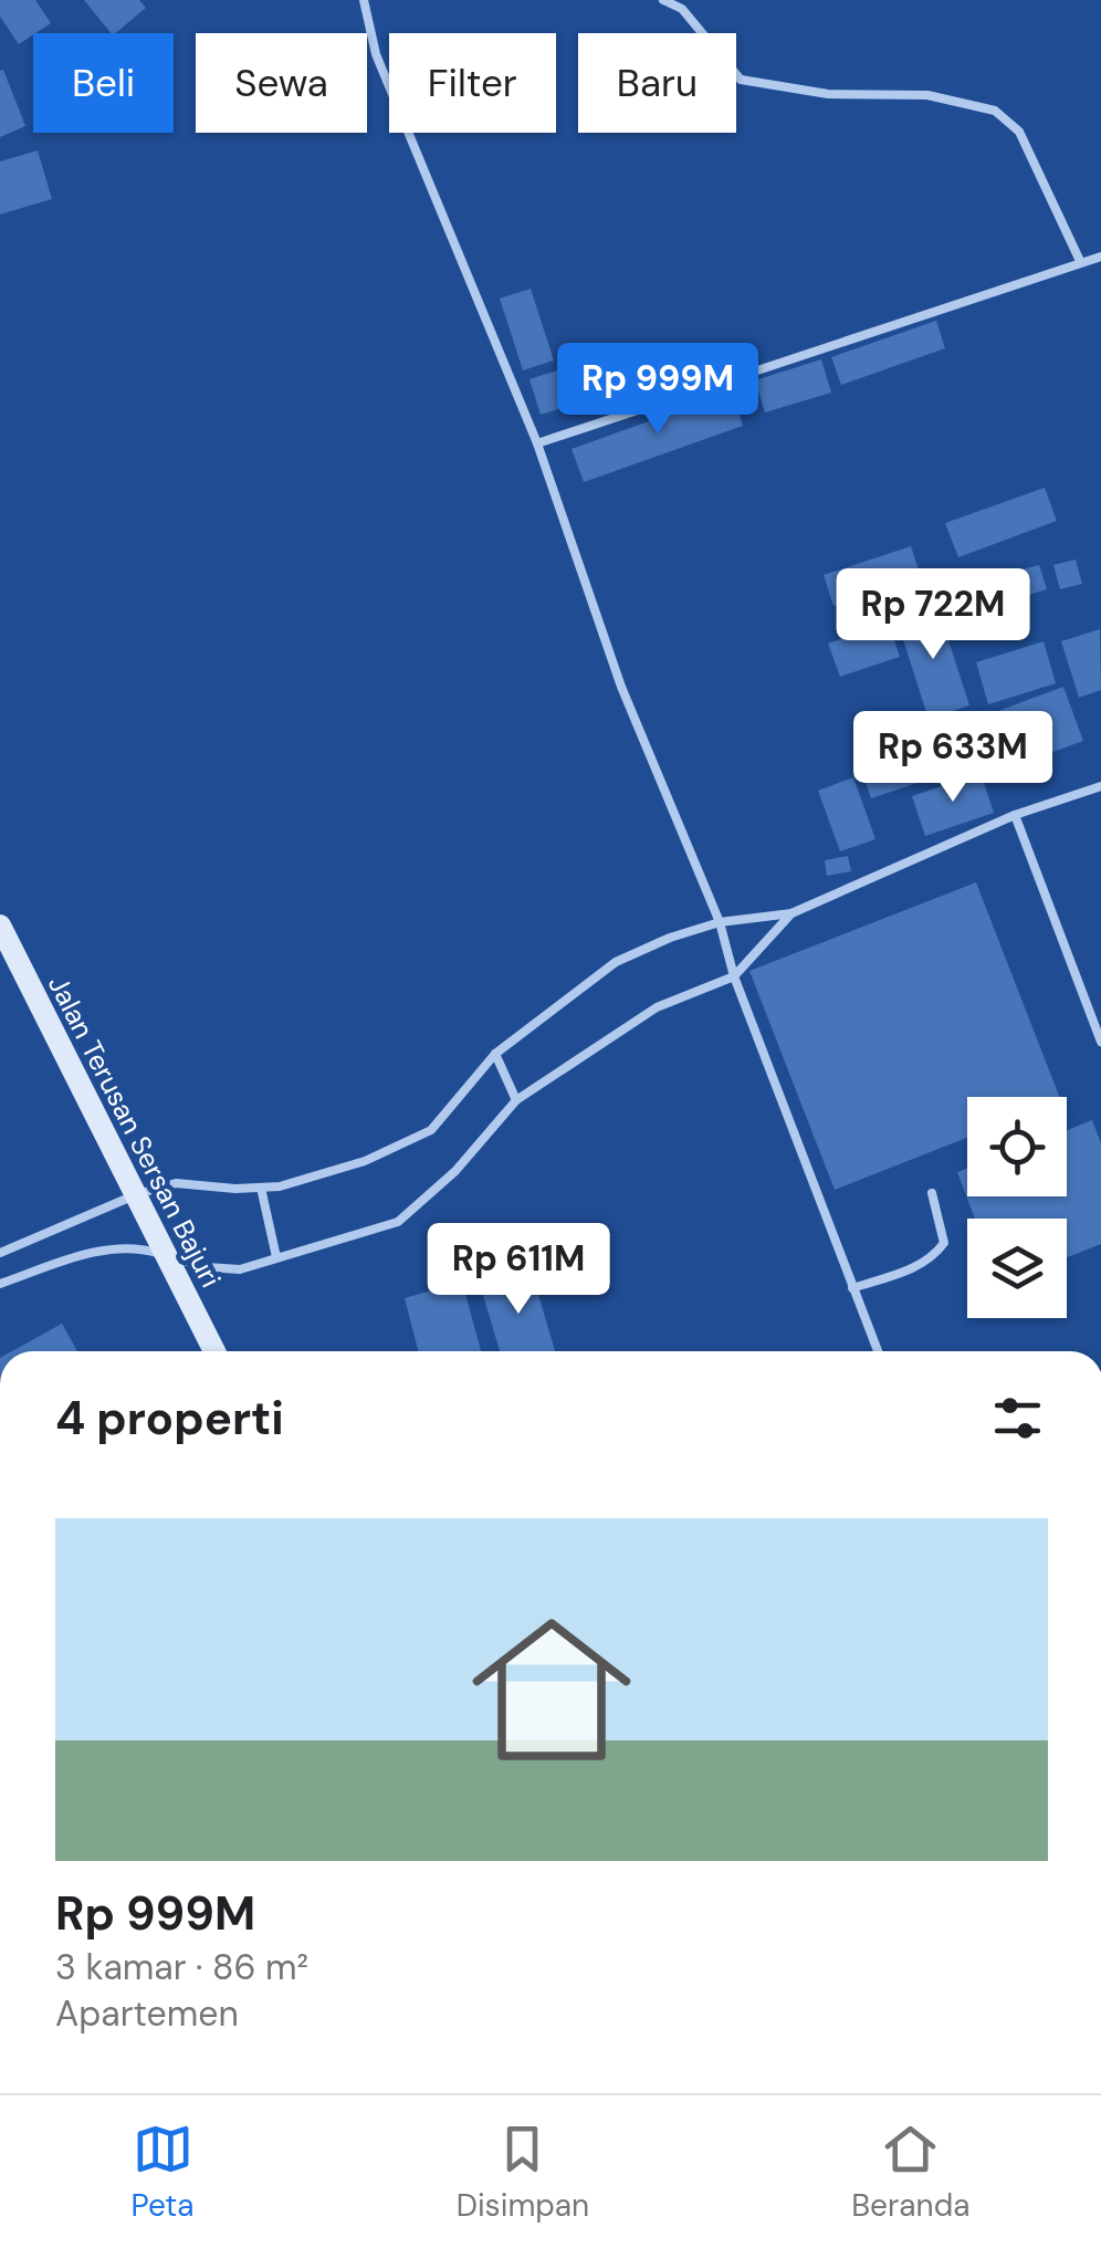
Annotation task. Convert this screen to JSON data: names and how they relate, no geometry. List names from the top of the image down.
{
  "streets": {
    "main road": ["Jalan Terusan Sersan Bajuri"]
  },
  "page": {
    "chip": [
      "Beli",
      "Sewa",
      "Filter",
      "Baru"
    ],
    "price": [
      "Rp 999M",
      "Rp 722M",
      "Rp 633M",
      "Rp 611M"
    ],
    "heading": "4 properti",
    "list": [
      {
        "name": "Rp 999M",
        "note": "3 kamar · 86 m² · Apartemen"
      }
    ],
    "tabs": ["Peta", "Disimpan", "Beranda"]
  }
}
